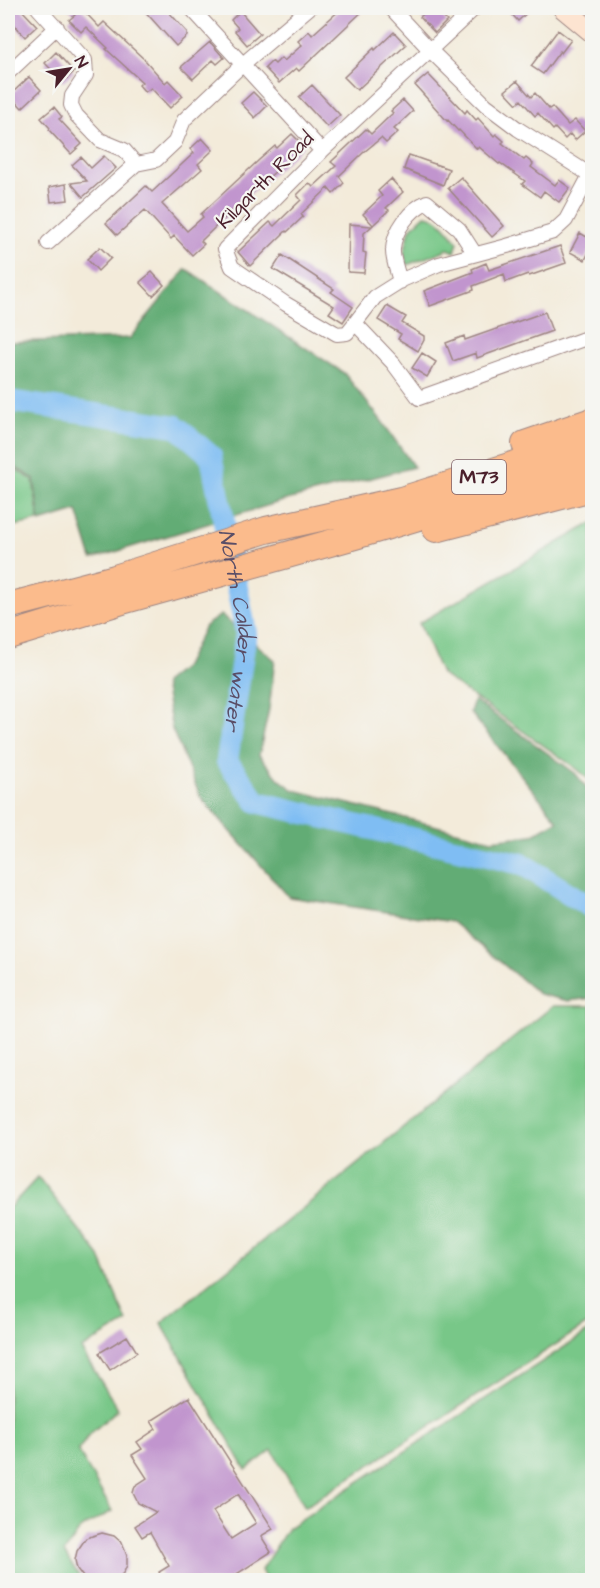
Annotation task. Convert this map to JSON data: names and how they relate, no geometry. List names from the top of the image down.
{
  "streets": {
    "highway": ["M73"],
    "street": ["Kilgarth Road"]
  },
  "water": ["North Calder water"],
  "north": "top right"
}
